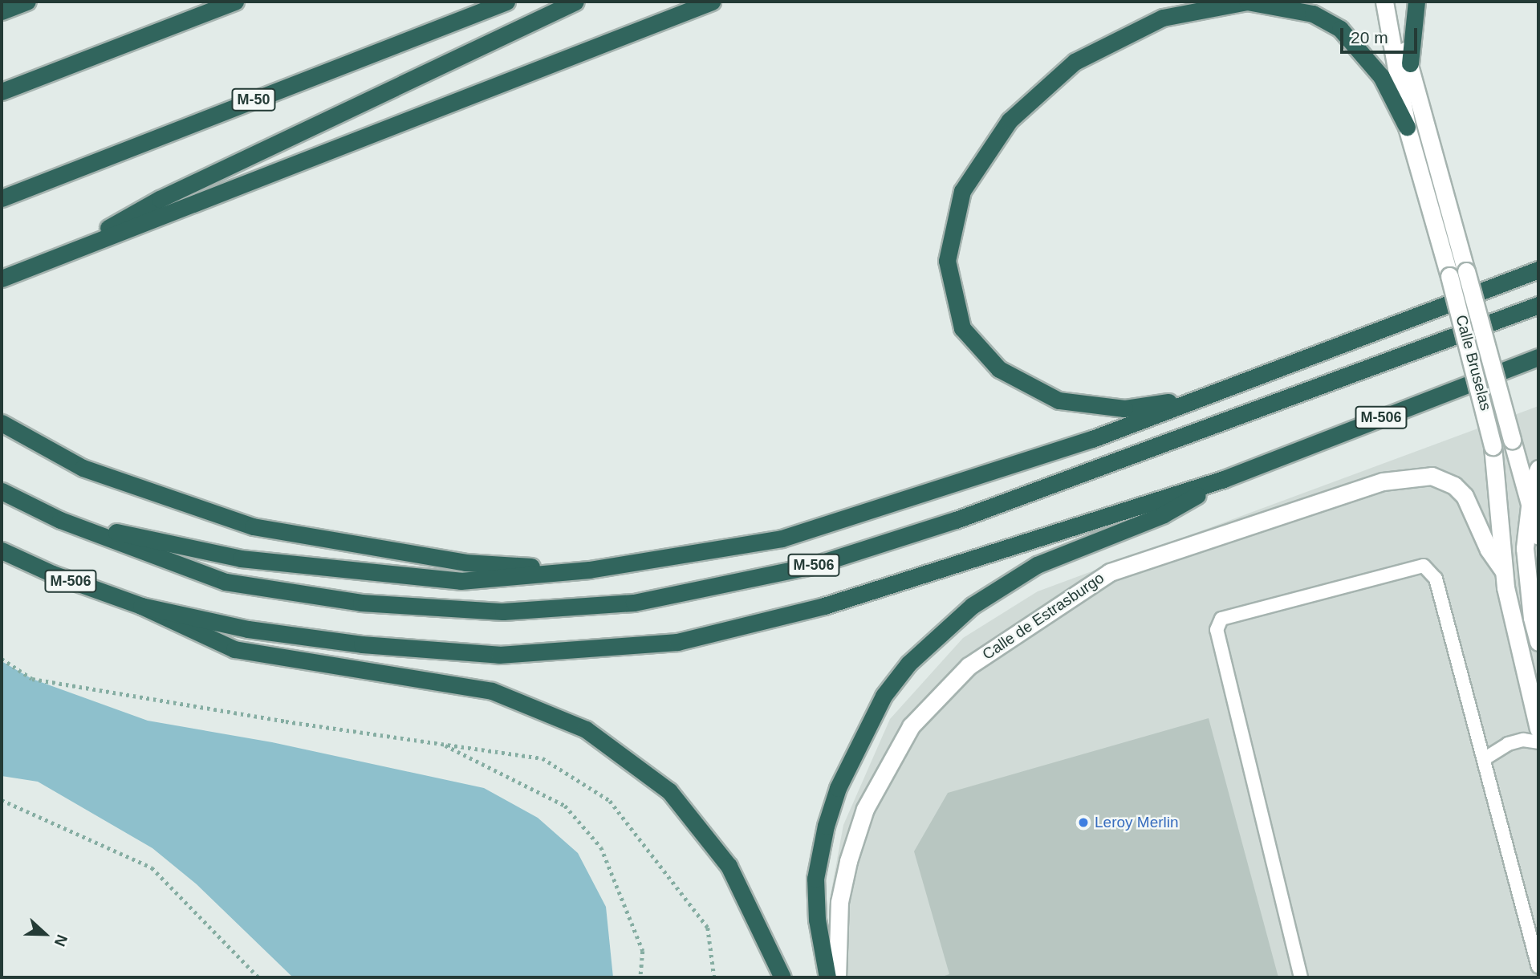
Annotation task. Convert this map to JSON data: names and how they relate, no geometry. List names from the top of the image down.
{
  "streets": {
    "highway": ["M-50", "M-506"],
    "street": ["Calle Bruselas", "Calle de Estrasburgo"]
  },
  "crossings": [
    ["Calle Bruselas", "Calle de Estrasburgo"]
  ],
  "places": ["Leroy Merlin"],
  "scale_bar": "20 m",
  "north": "right"
}
